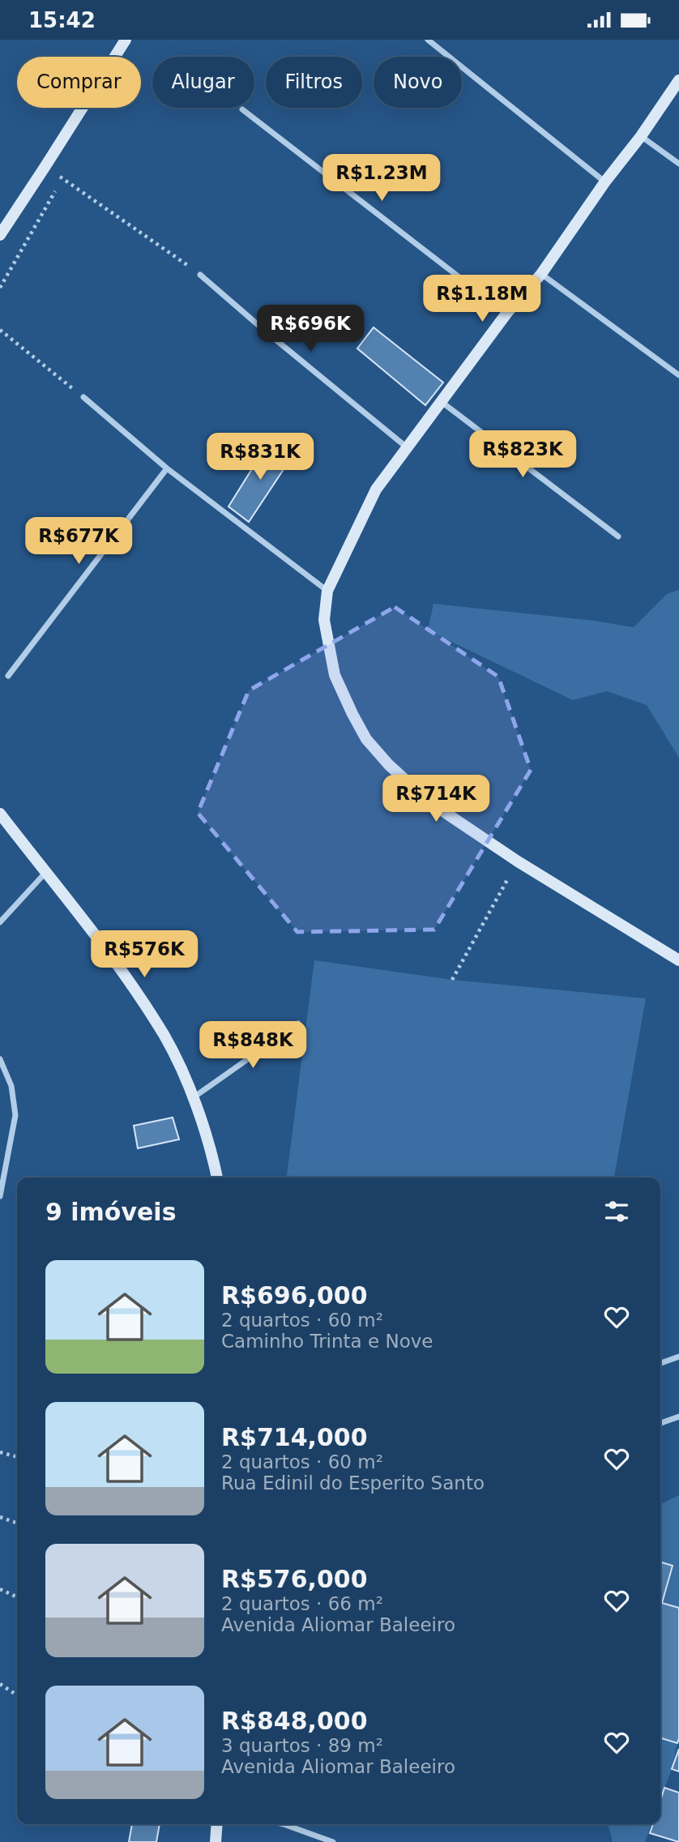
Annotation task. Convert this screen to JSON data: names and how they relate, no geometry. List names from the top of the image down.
{
  "page": {
    "status": "15:42",
    "chip": [
      "Comprar",
      "Alugar",
      "Filtros",
      "Novo"
    ],
    "price": [
      "R$1.23M",
      "R$1.18M",
      "R$696K",
      "R$823K",
      "R$831K",
      "R$677K",
      "R$714K",
      "R$576K",
      "R$848K"
    ],
    "heading": "9 imóveis",
    "list": [
      {
        "name": "R$696,000",
        "note": "2 quartos · 60 m² · Caminho Trinta e Nove"
      },
      {
        "name": "R$714,000",
        "note": "2 quartos · 60 m² · Rua Edinil do Esperito Santo"
      },
      {
        "name": "R$576,000",
        "note": "2 quartos · 66 m² · Avenida Aliomar Baleeiro"
      },
      {
        "name": "R$848,000",
        "note": "3 quartos · 89 m² · Avenida Aliomar Baleeiro"
      }
    ]
  }
}
